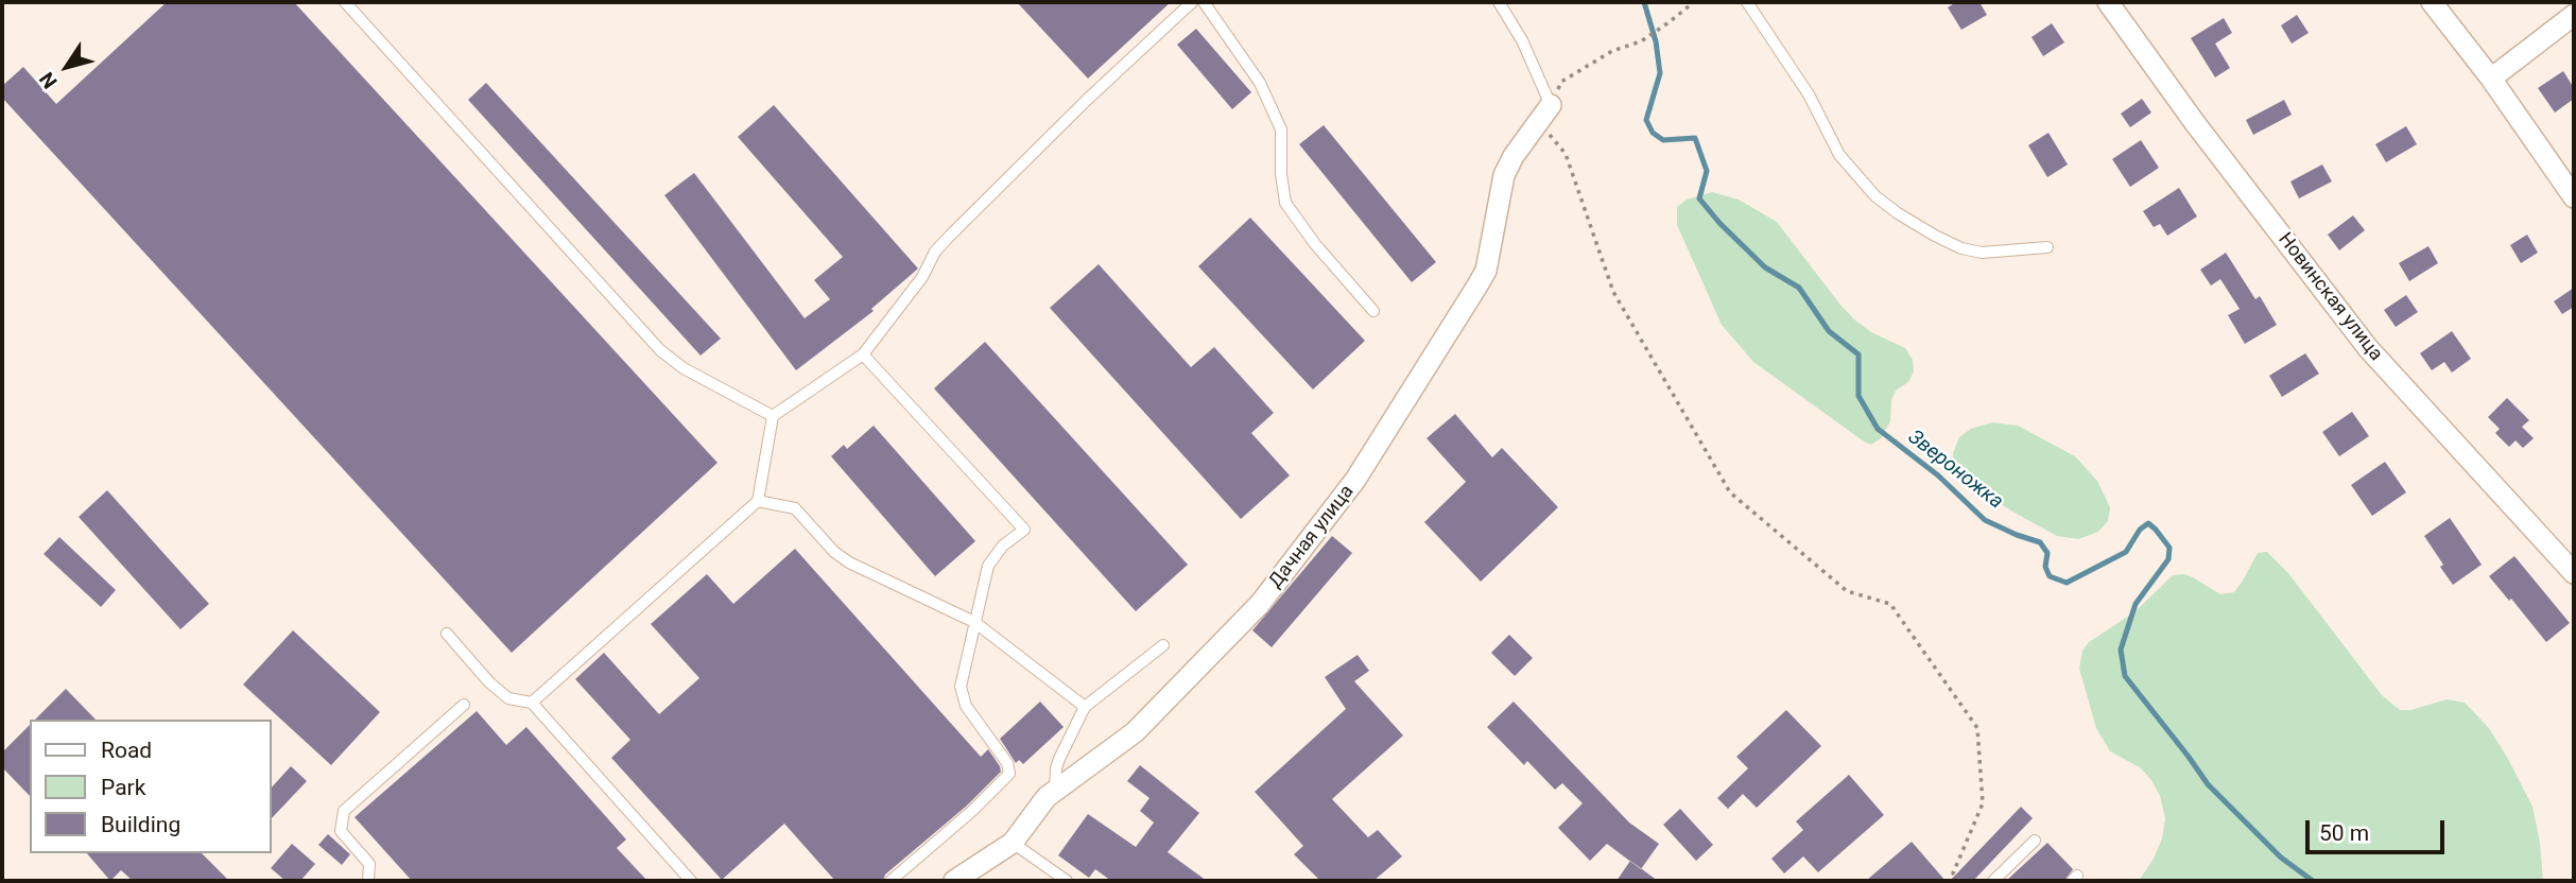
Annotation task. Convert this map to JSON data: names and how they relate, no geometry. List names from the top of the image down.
{
  "streets": {
    "street": ["Новинская улица", "Дачная улица"]
  },
  "water": ["Звероножка"],
  "legend": ["Road", "Park", "Building"],
  "scale_bar": "50 m",
  "north": "bottom left"
}
